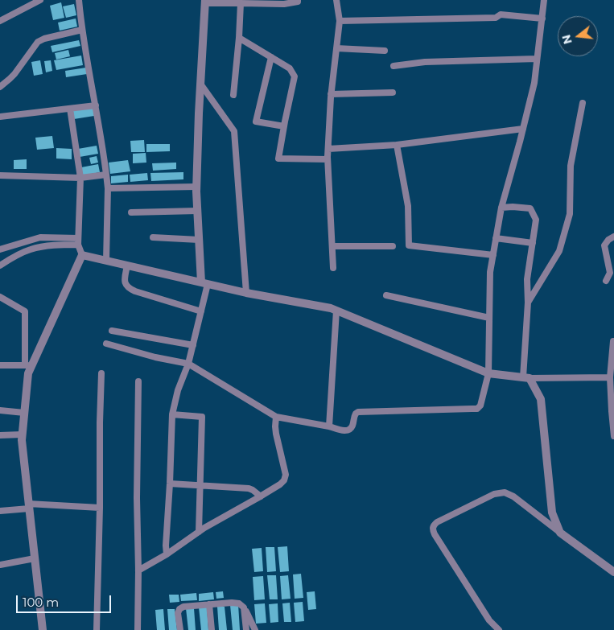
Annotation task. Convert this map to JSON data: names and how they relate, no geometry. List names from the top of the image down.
{
  "scale_bar": "100 m",
  "north": "left"
}
